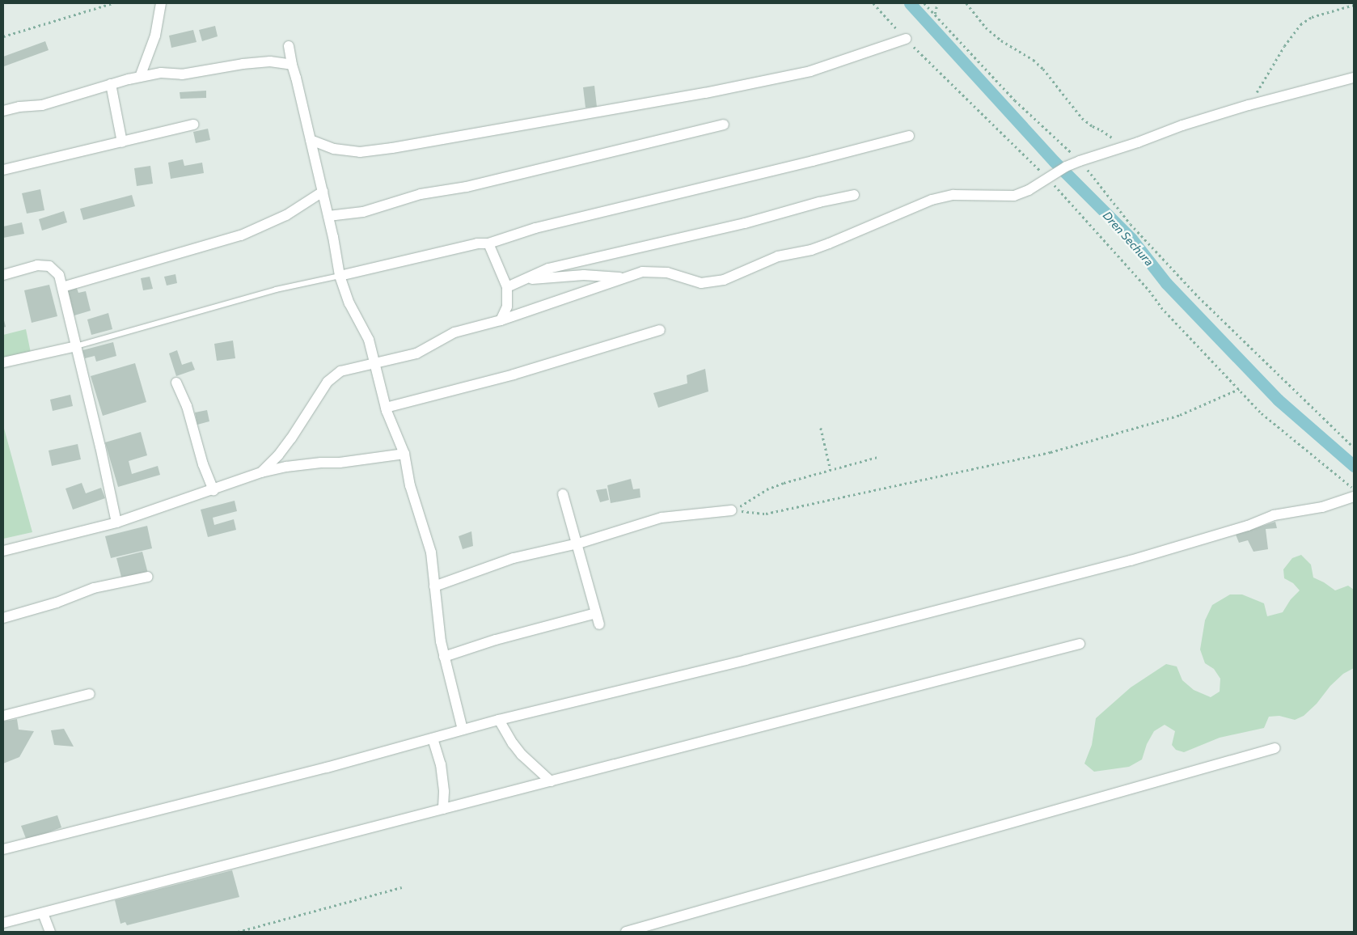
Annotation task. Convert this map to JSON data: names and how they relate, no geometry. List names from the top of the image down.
{
  "water": ["Dren Sechura"]
}
